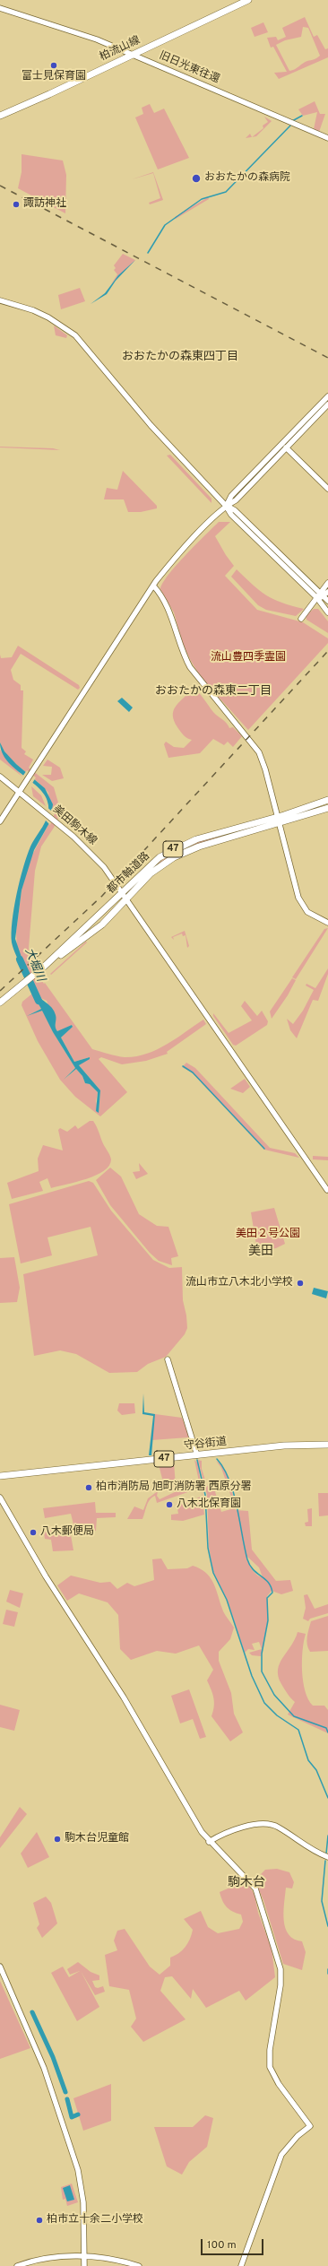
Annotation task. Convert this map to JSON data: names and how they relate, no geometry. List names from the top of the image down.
{
  "streets": {
    "main road": [
      "柏流山線",
      "47",
      "都市軸道路",
      "守谷街道"
    ],
    "street": ["旧日光東往還", "美田駒木線"]
  },
  "crossings": [
    ["柏流山線", "旧日光東往還"],
    ["美田駒木線", "都市軸道路"]
  ],
  "districts": [
    "おおたかの森東四丁目",
    "おおたかの森東二丁目",
    "美田",
    "駒木台"
  ],
  "water": ["大堀川"],
  "parks": ["流山豊四季霊園", "美田２号公園"],
  "places": [
    "富士見保育園",
    "おおたかの森病院",
    "諏訪神社",
    "流山市立八木北小学校",
    "柏市消防局 旭町消防署 西原分署",
    "八木北保育園",
    "八木郵便局",
    "駒木台児童館",
    "柏市立十余二小学校"
  ],
  "scale_bar": "100 m"
}
